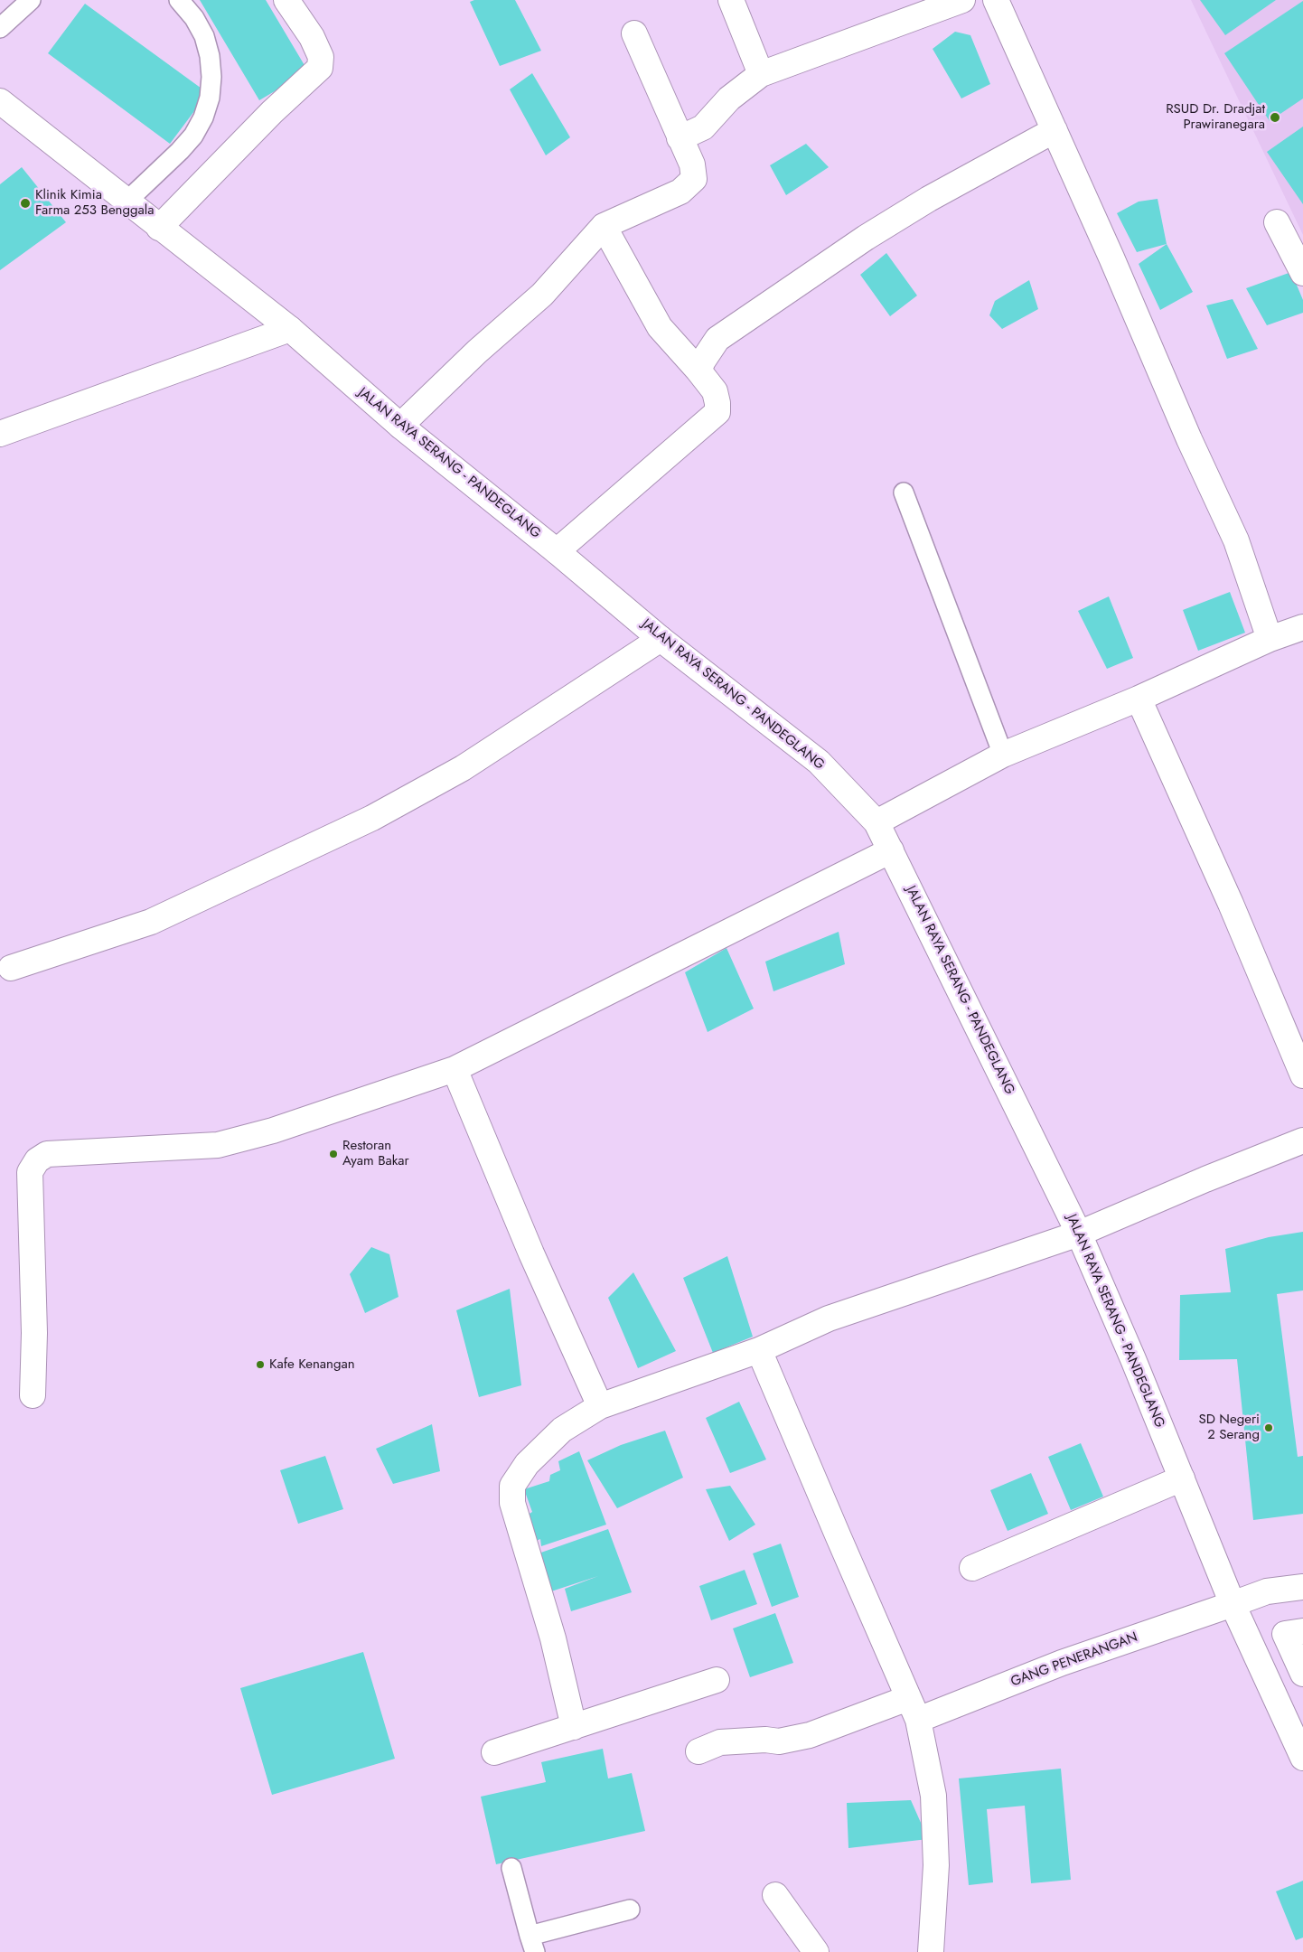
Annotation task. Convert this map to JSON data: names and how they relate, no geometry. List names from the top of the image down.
{
  "streets": {
    "street": ["JALAN RAYA SERANG - PANDEGLANG", "GANG PENERANGAN"]
  },
  "crossings": [
    ["JALAN RAYA SERANG - PANDEGLANG", "GANG PENERANGAN"]
  ],
  "places": [
    "RSUD Dr. Dradjat Prawiranegara",
    "Klinik Kimia Farma 253 Benggala",
    "Restoran Ayam Bakar",
    "Kafe Kenangan",
    "SD Negeri 2 Serang"
  ]
}
